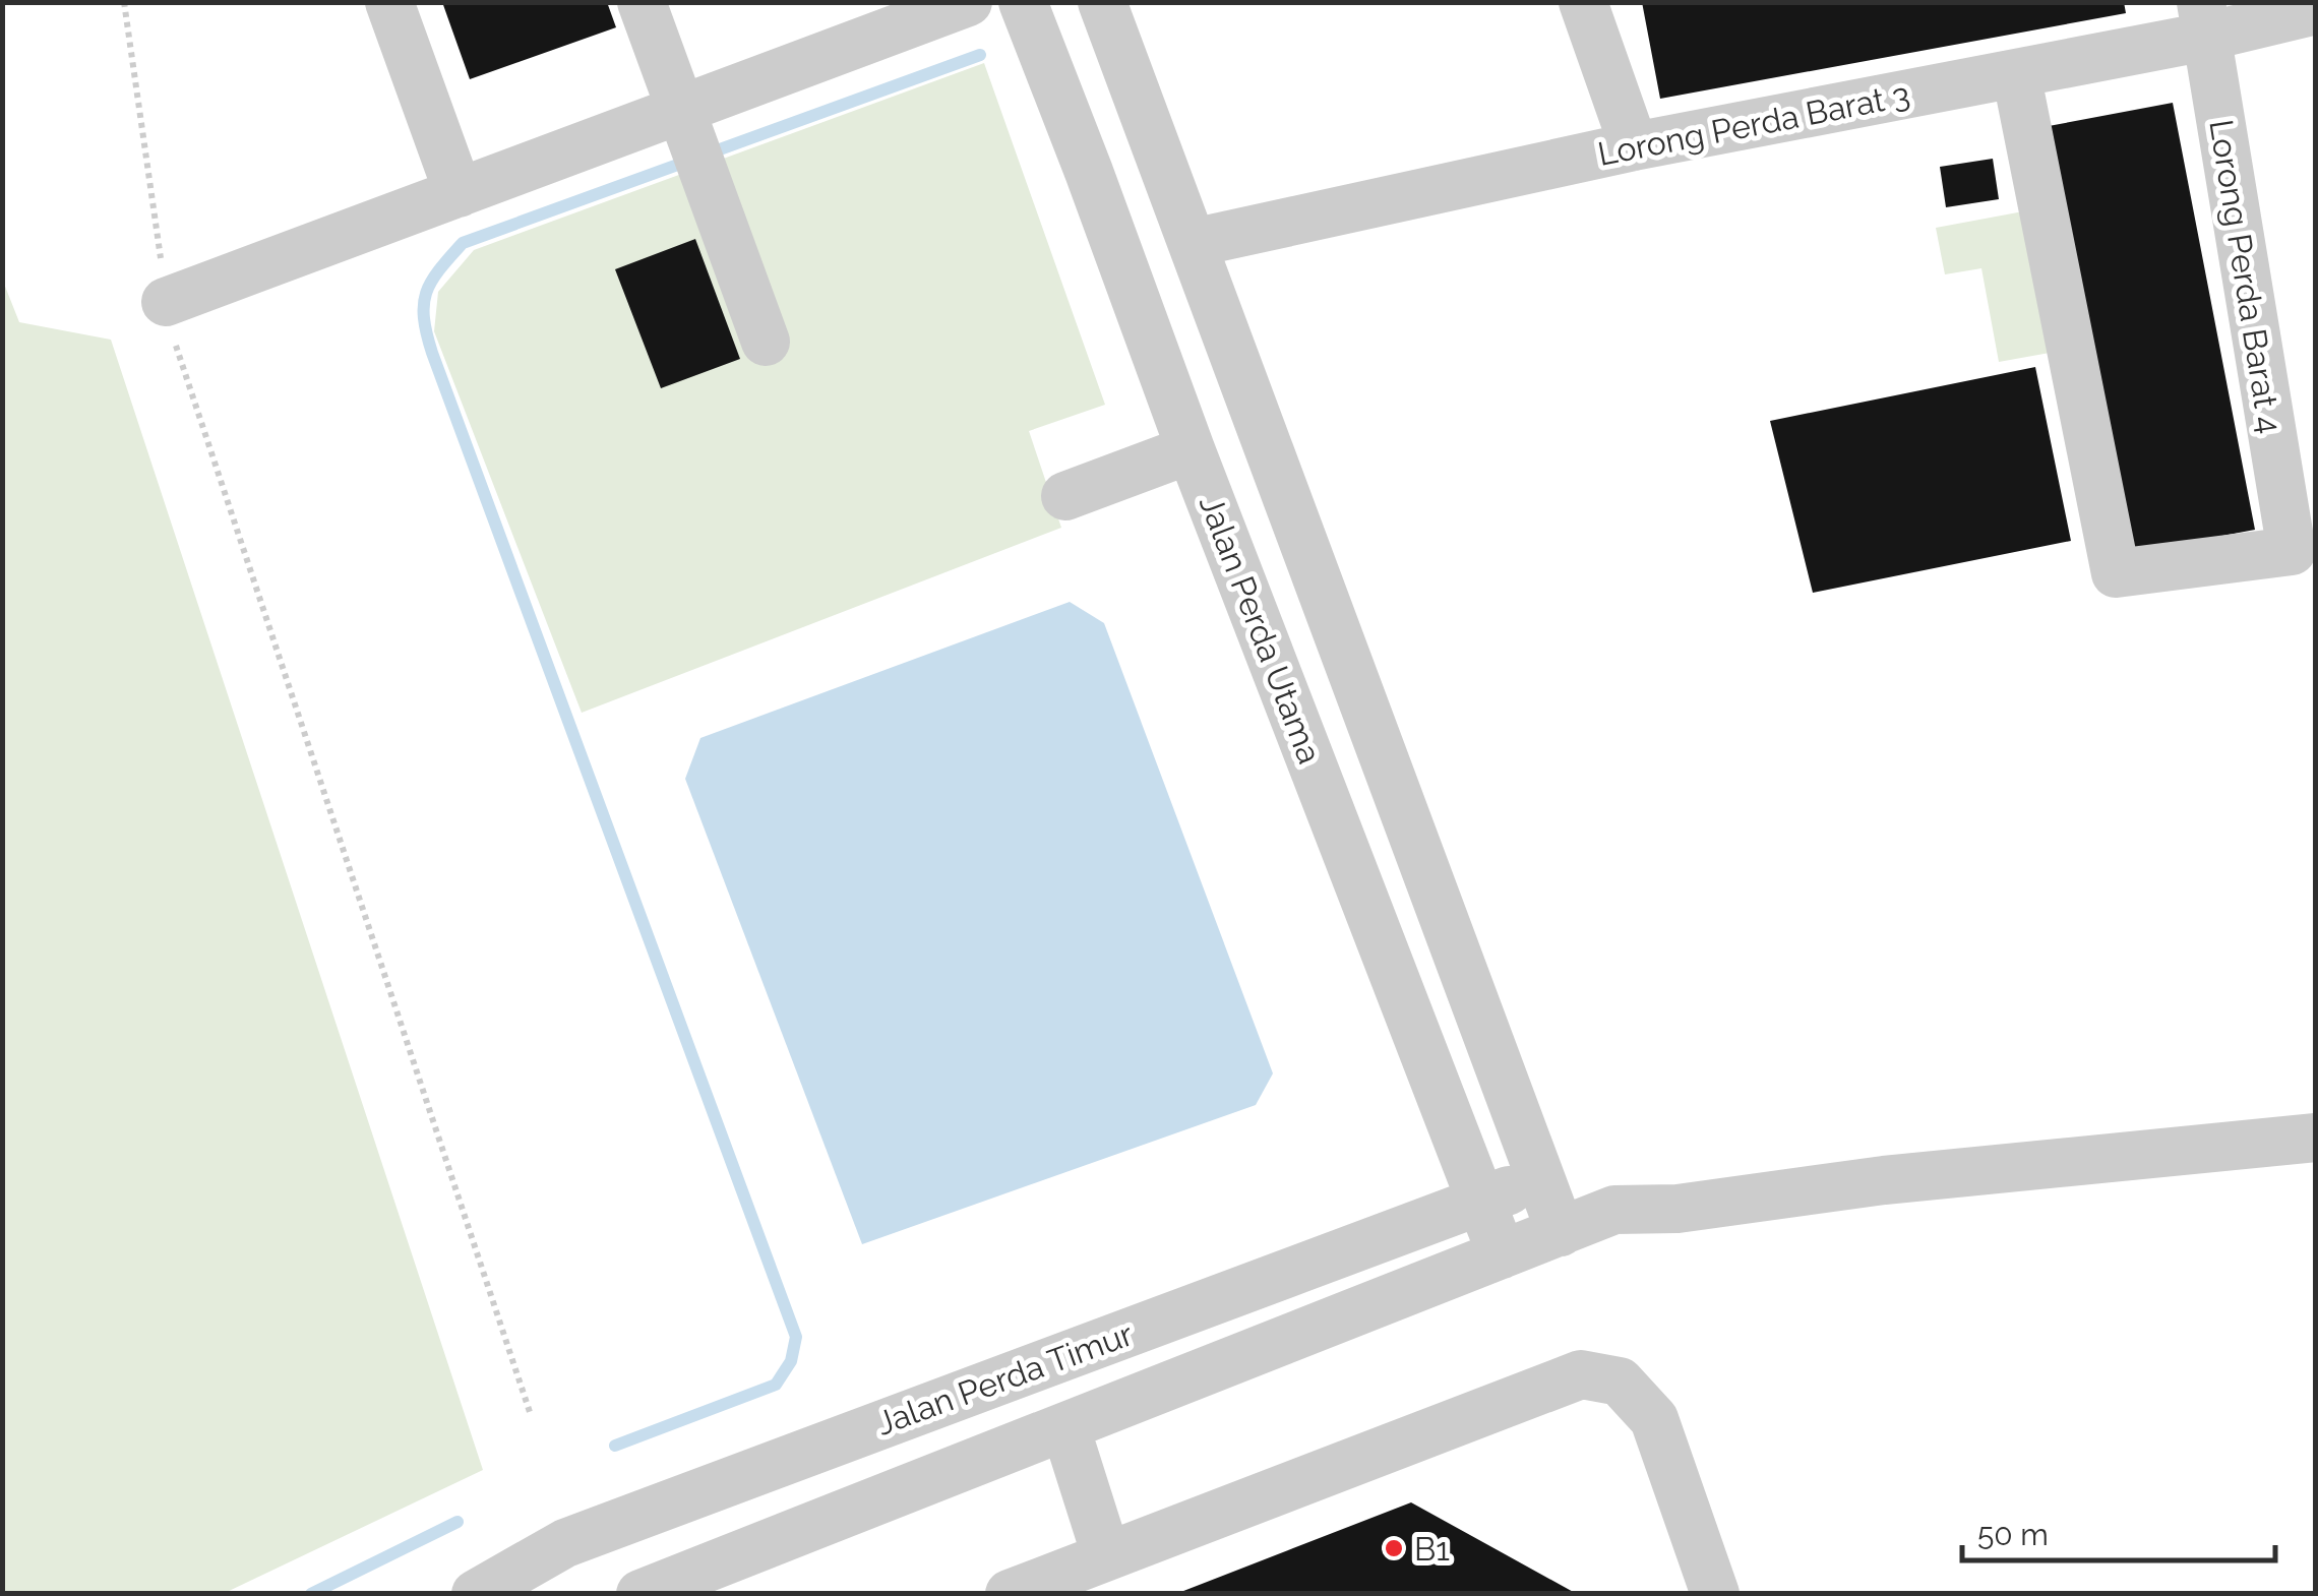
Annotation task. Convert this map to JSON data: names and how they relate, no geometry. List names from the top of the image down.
{
  "streets": {
    "street": [
      "Lorong Perda Barat 3",
      "Lorong Perda Barat 4",
      "Jalan Perda Utama",
      "Jalan Perda Timur"
    ]
  },
  "crossings": [
    ["Lorong Perda Barat 3", "Lorong Perda Barat 4"],
    ["Jalan Perda Utama", "Jalan Perda Timur"]
  ],
  "places": ["B1"],
  "scale_bar": "50 m"
}
